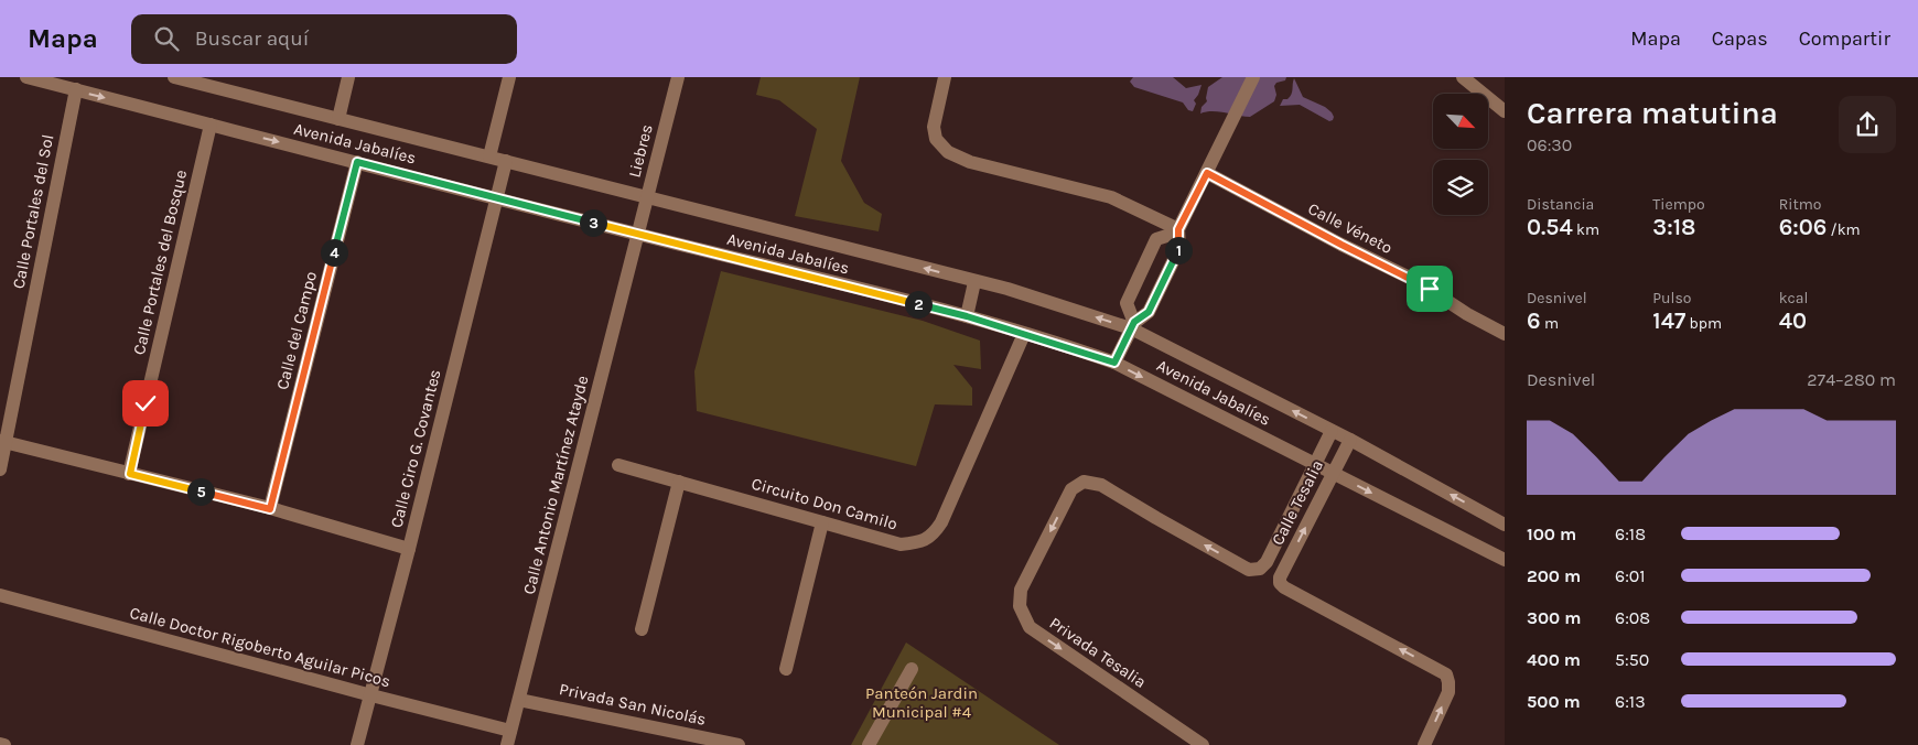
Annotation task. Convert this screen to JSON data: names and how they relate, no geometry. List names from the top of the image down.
{
  "streets": {
    "street": [
      "Avenida Jabalíes",
      "Liebres",
      "Calle Portales del Sol",
      "Calle Véneto",
      "Calle Portales del Bosque",
      "Calle del Campo",
      "Calle Ciro G. Covantes",
      "Calle Antonio Martínez Atayde",
      "Calle Tesalia",
      "Circuito Don Camilo",
      "Calle Doctor Rigoberto Aguilar Picos",
      "Privada Tesalia",
      "Privada San Nicolás"
    ]
  },
  "crossings": [
    ["Avenida Jabalíes", "Liebres"],
    ["Avenida Jabalíes", "Calle Portales del Sol"],
    ["Avenida Jabalíes", "Calle Portales del Bosque"],
    ["Avenida Jabalíes", "Calle del Campo"],
    ["Avenida Jabalíes", "Calle Ciro G. Covantes"],
    ["Avenida Jabalíes", "Calle Antonio Martínez Atayde"],
    ["Avenida Jabalíes", "Calle Tesalia"],
    ["Avenida Jabalíes", "Circuito Don Camilo"],
    ["Liebres", "Calle Antonio Martínez Atayde"],
    ["Calle Ciro G. Covantes", "Calle Doctor Rigoberto Aguilar Picos"],
    ["Calle Antonio Martínez Atayde", "Calle Doctor Rigoberto Aguilar Picos"],
    ["Calle Antonio Martínez Atayde", "Privada San Nicolás"],
    ["Calle Tesalia", "Privada Tesalia"]
  ],
  "parks": ["Panteón Jardin Municipal #4"],
  "north": "bottom right",
  "page": {
    "header": "Mapa",
    "search": "Buscar aquí",
    "nav": ["Mapa", "Capas", "Compartir"],
    "heading": ["Carrera matutina", "06:30"],
    "stats": [
      ["Distancia", "0.54 km"],
      ["Tiempo", "3:18"],
      ["Ritmo", "6:06 /km"],
      ["Desnivel", "6 m"],
      ["Pulso", "147 bpm"],
      ["kcal", "40"]
    ],
    "pins": [
      "3",
      "1",
      "4",
      "2",
      "5"
    ],
    "chart": ["Desnivel", "274–280 m"],
    "list": [
      {
        "name": "100 m",
        "note": "6:18"
      },
      {
        "name": "200 m",
        "note": "6:01"
      },
      {
        "name": "300 m",
        "note": "6:08"
      },
      {
        "name": "400 m",
        "note": "5:50"
      },
      {
        "name": "500 m",
        "note": "6:13"
      }
    ]
  }
}
